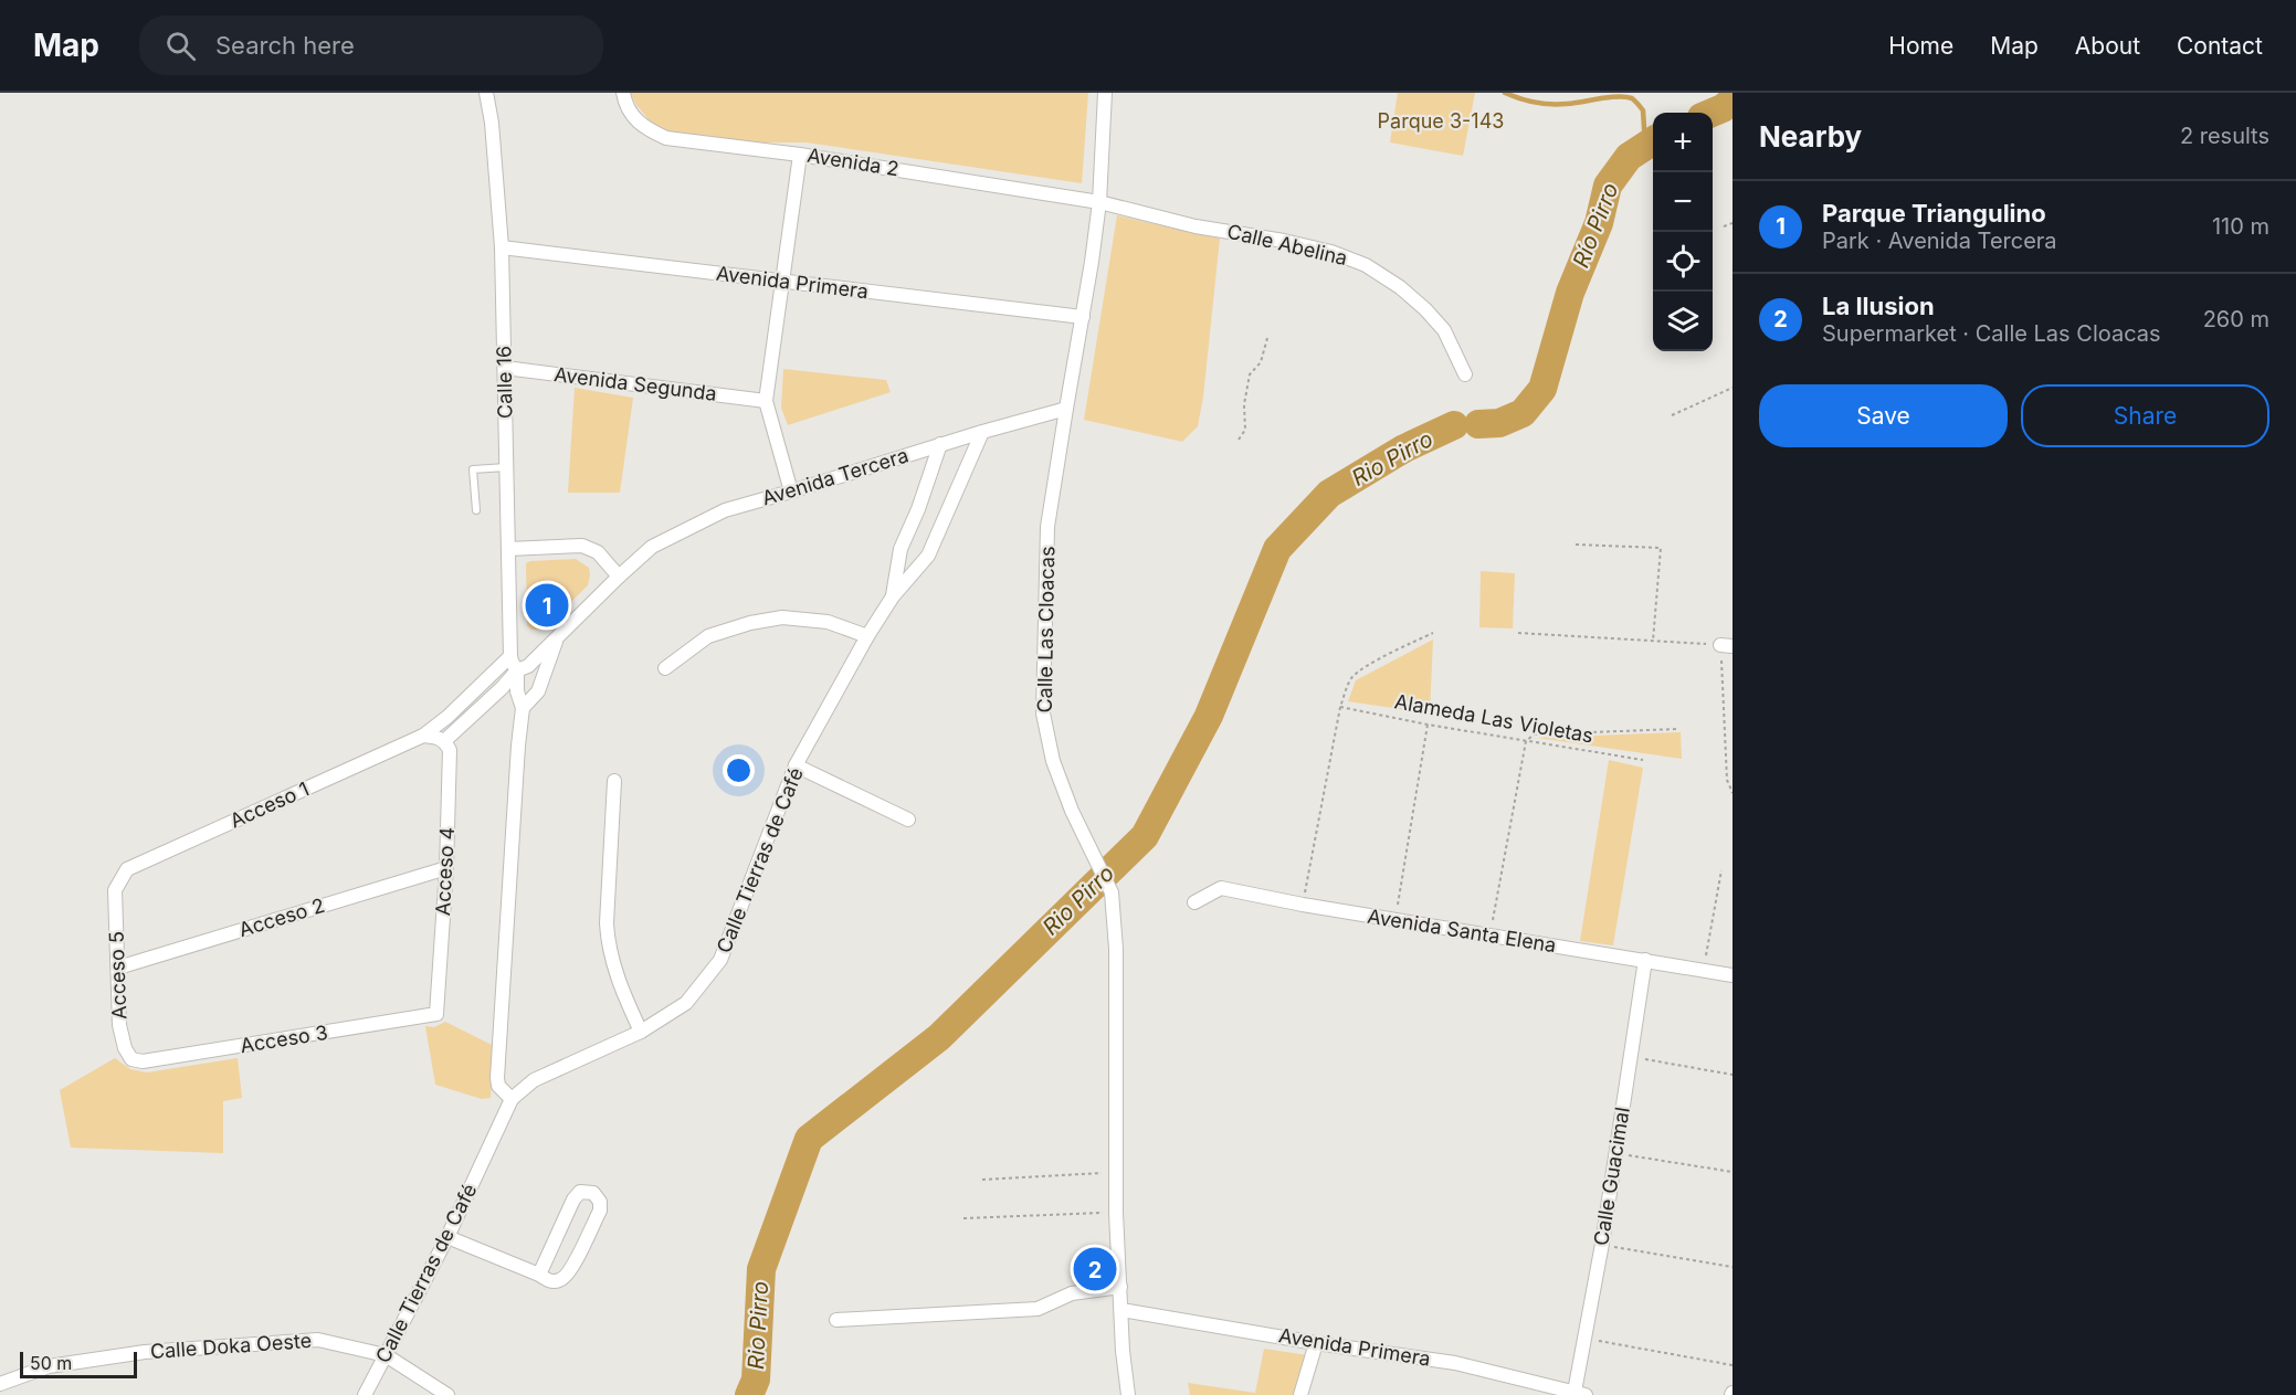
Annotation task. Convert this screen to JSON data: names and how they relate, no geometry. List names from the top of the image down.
{
  "streets": {
    "street": [
      "Avenida 2",
      "Calle Abelina",
      "Avenida Primera",
      "Calle 16",
      "Avenida Segunda",
      "Avenida Tercera",
      "Calle Las Cloacas",
      "Acceso 1",
      "Calle Tierras de Café",
      "Acceso 4",
      "Acceso 2",
      "Avenida Santa Elena",
      "Acceso 5",
      "Acceso 3",
      "Calle Guacimal",
      "Calle Doka Oeste"
    ],
    "path": ["Alameda Las Violetas"]
  },
  "crossings": [
    ["Avenida 2", "Calle Abelina"],
    ["Avenida 2", "Calle Las Cloacas"],
    ["Calle Abelina", "Calle Las Cloacas"],
    ["Avenida Primera", "Calle 16"],
    ["Avenida Primera", "Calle Las Cloacas"],
    ["Avenida Primera", "Calle Guacimal"],
    ["Calle 16", "Avenida Segunda"],
    ["Calle 16", "Avenida Tercera"],
    ["Avenida Tercera", "Calle Las Cloacas"],
    ["Avenida Tercera", "Acceso 1"],
    ["Avenida Tercera", "Calle Tierras de Café"],
    ["Avenida Tercera", "Acceso 4"],
    ["Acceso 1", "Acceso 4"],
    ["Acceso 1", "Acceso 5"],
    ["Calle Tierras de Café", "Calle Doka Oeste"],
    ["Acceso 4", "Acceso 2"],
    ["Acceso 4", "Acceso 3"],
    ["Acceso 2", "Acceso 5"],
    ["Avenida Santa Elena", "Calle Guacimal"],
    ["Acceso 5", "Acceso 3"]
  ],
  "water": ["Río Pirro", "Rio Pirro"],
  "parks": ["Parque 3-143"],
  "scale_bar": "50 m",
  "page": {
    "header": "Map",
    "search": "Search here",
    "nav": [
      "Home",
      "Map",
      "About",
      "Contact"
    ],
    "heading": ["Nearby", "2 results"],
    "map_buttons": ["+", "−"],
    "list": [
      {
        "mark": "1",
        "name": "Parque Triangulino",
        "note": "Park · Avenida Tercera",
        "value": "110 m"
      },
      {
        "mark": "2",
        "name": "La Ilusion",
        "note": "Supermarket · Calle Las Cloacas",
        "value": "260 m"
      }
    ],
    "buttons": ["Save", "Share"],
    "pins": ["1", "2"],
    "scale": "50 m"
  }
}
